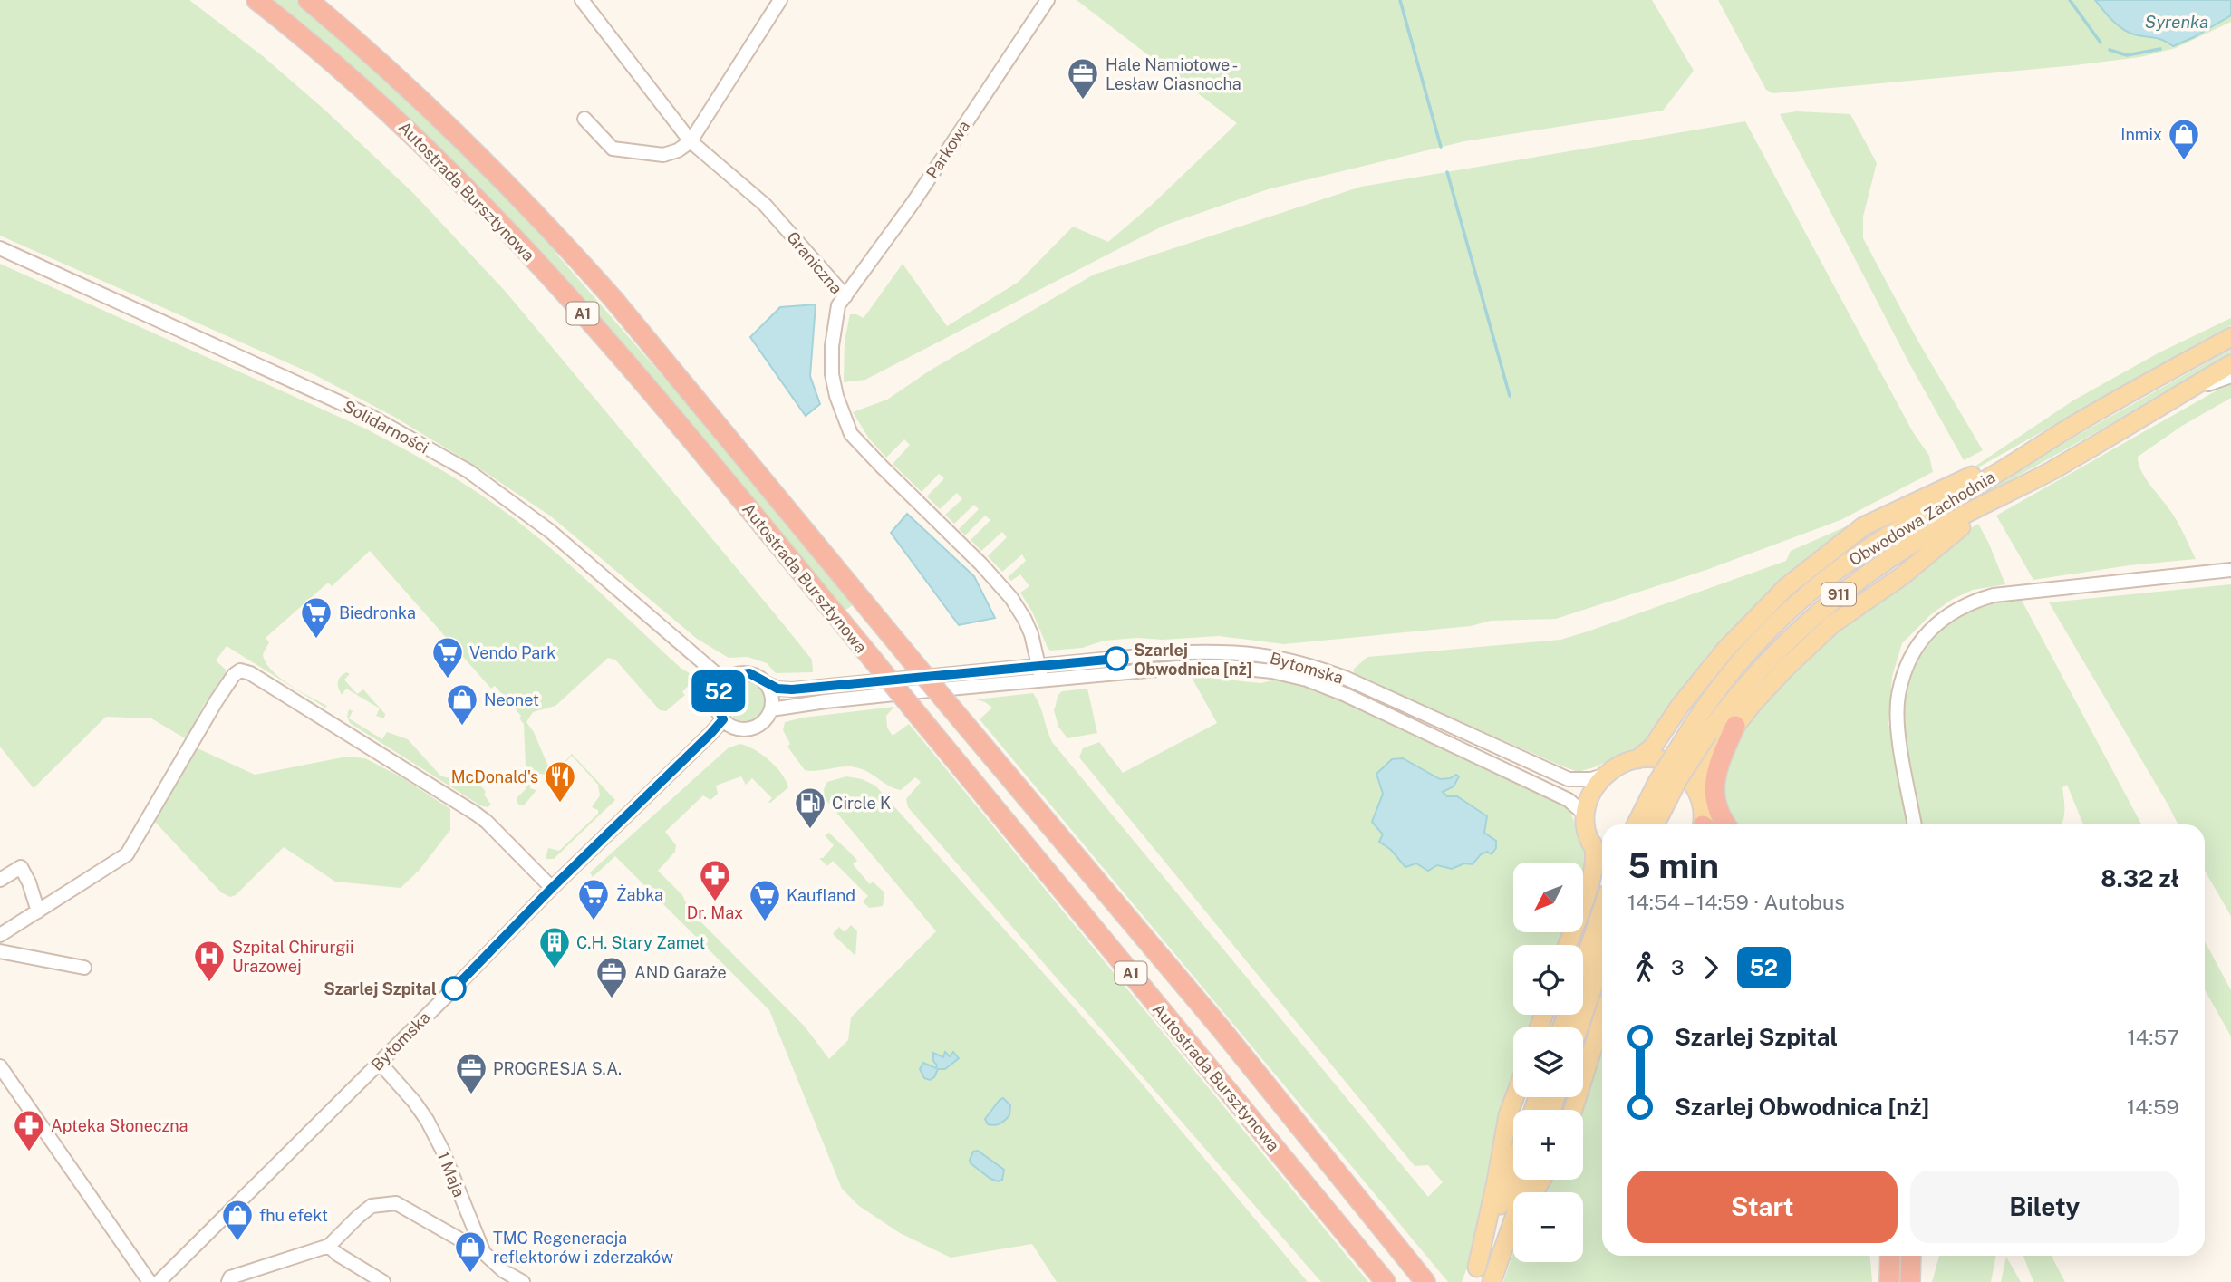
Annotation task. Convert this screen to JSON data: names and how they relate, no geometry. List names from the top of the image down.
{
  "streets": {
    "highway": ["Autostrada Bursztynowa", "A1"],
    "main road": ["Obwodowa Zachodnia", "911"],
    "street": [
      "Parkowa",
      "Graniczna",
      "Solidarności",
      "Bytomska",
      "1 Maja"
    ]
  },
  "crossings": [
    ["Parkowa", "Graniczna"],
    ["Graniczna", "Bytomska"],
    ["Solidarności", "Bytomska"],
    ["Bytomska", "1 Maja"]
  ],
  "water": ["Syrenka"],
  "places": {
    "office": ["Hale Namiotowe - Lesław Ciasnocha", "AND Garaże", "PROGRESJA S.A."],
    "shop": [
      "Inmix",
      "Neonet",
      "fhu efekt",
      "TMC Regeneracja reflektorów i zderzaków"
    ],
    "supermarket": [
      "Biedronka",
      "Vendo Park",
      "Żabka",
      "Kaufland"
    ],
    "other": ["Szarlej Obwodnica [nż]", "Szarlej Szpital"],
    "restaurant": ["McDonald's"],
    "fuel station": ["Circle K"],
    "pharmacy": ["Dr. Max", "Apteka Słoneczna"],
    "building": ["C.H. Stary Zamet"],
    "hospital": ["Szpital Chirurgii Urazowej"]
  },
  "lines": ["bus line 52"],
  "north": "bottom left",
  "page": {
    "on_map": "52",
    "heading": ["5 min", "14:54 – 14:59 · Autobus", "8.32 zł"],
    "map_buttons": ["+", "−"],
    "legs": ["3", "52"],
    "list": [
      {
        "name": "Szarlej Szpital",
        "value": "14:57"
      },
      {
        "name": "Szarlej Obwodnica [nż]",
        "value": "14:59"
      }
    ],
    "buttons": ["Start", "Bilety"]
  }
}
